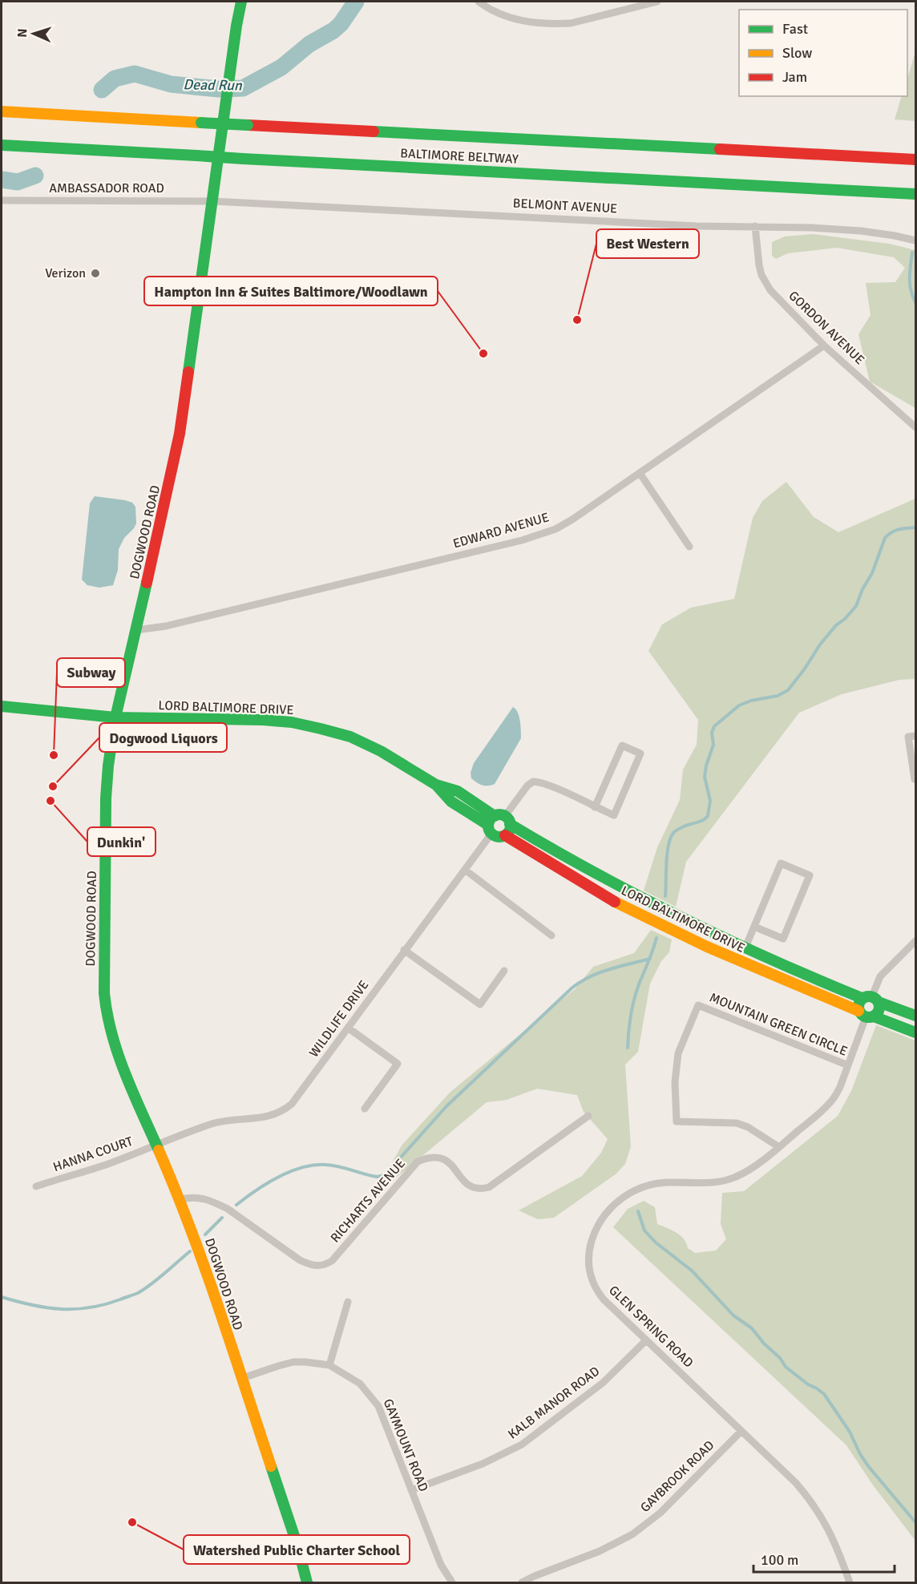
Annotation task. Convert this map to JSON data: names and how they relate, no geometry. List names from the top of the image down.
{
  "streets": {
    "main road": ["BALTIMORE BELTWAY", "DOGWOOD ROAD", "LORD BALTIMORE DRIVE"],
    "street": [
      "AMBASSADOR ROAD",
      "BELMONT AVENUE",
      "GORDON AVENUE",
      "EDWARD AVENUE",
      "WILDLIFE DRIVE",
      "MOUNTAIN GREEN CIRCLE",
      "HANNA COURT",
      "RICHARTS AVENUE",
      "GLEN SPRING ROAD",
      "KALB MANOR ROAD",
      "GAYMOUNT ROAD",
      "GAYBROOK ROAD"
    ]
  },
  "crossings": [
    ["AMBASSADOR ROAD", "BELMONT AVENUE"],
    ["AMBASSADOR ROAD", "DOGWOOD ROAD"],
    ["BELMONT AVENUE", "GORDON AVENUE"],
    ["BELMONT AVENUE", "DOGWOOD ROAD"],
    ["GORDON AVENUE", "EDWARD AVENUE"],
    ["EDWARD AVENUE", "DOGWOOD ROAD"],
    ["DOGWOOD ROAD", "LORD BALTIMORE DRIVE"],
    ["DOGWOOD ROAD", "WILDLIFE DRIVE"],
    ["DOGWOOD ROAD", "HANNA COURT"],
    ["DOGWOOD ROAD", "RICHARTS AVENUE"],
    ["DOGWOOD ROAD", "GAYMOUNT ROAD"],
    ["LORD BALTIMORE DRIVE", "WILDLIFE DRIVE"],
    ["LORD BALTIMORE DRIVE", "GLEN SPRING ROAD"],
    ["WILDLIFE DRIVE", "HANNA COURT"],
    ["MOUNTAIN GREEN CIRCLE", "GLEN SPRING ROAD"],
    ["GLEN SPRING ROAD", "KALB MANOR ROAD"],
    ["GLEN SPRING ROAD", "GAYBROOK ROAD"],
    ["KALB MANOR ROAD", "GAYMOUNT ROAD"]
  ],
  "water": ["Dead Run"],
  "places": [
    "Verizon",
    "Best Western",
    "Hampton Inn & Suites Baltimore/Woodlawn",
    "Subway",
    "Dogwood Liquors",
    "Dunkin'",
    "Watershed Public Charter School"
  ],
  "legend": ["Fast", "Slow", "Jam"],
  "scale_bar": "100 m",
  "north": "left"
}
